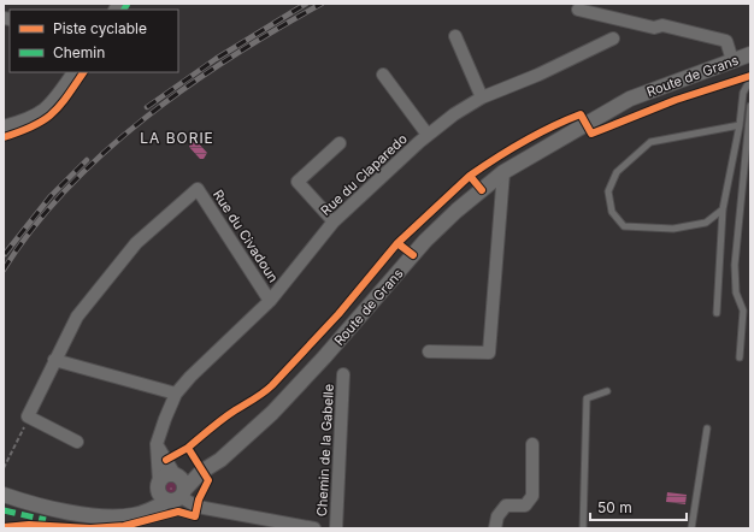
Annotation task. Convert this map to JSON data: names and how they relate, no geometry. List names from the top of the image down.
{
  "streets": {
    "street": [
      "Route de Grans",
      "Rue du Claparedo",
      "Rue du Civadoun",
      "Chemin de la Gabelle"
    ]
  },
  "crossings": [
    ["Route de Grans", "Rue du Claparedo"],
    ["Rue du Claparedo", "Rue du Civadoun"]
  ],
  "districts": ["LA BORIE"],
  "legend": ["Piste cyclable", "Chemin"],
  "scale_bar": "50 m"
}
